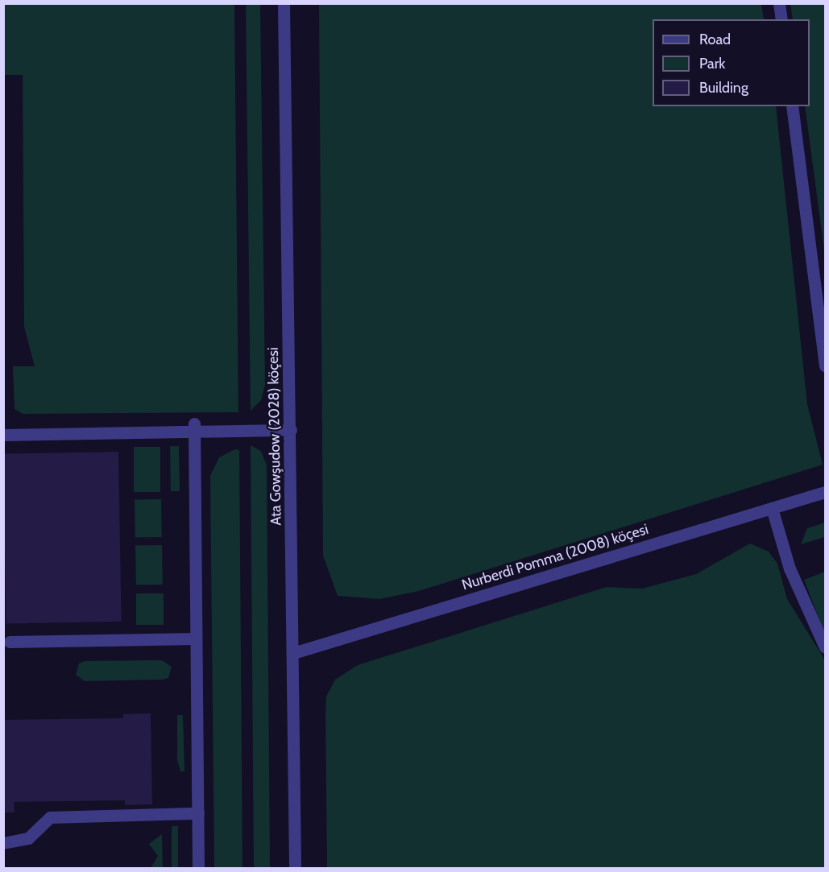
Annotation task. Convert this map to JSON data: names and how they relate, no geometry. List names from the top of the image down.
{
  "streets": {
    "street": ["Ata Gowşudow (2028) köçesi", "Nurberdi Pomma (2008) köçesi"]
  },
  "crossings": [
    ["Ata Gowşudow (2028) köçesi", "Nurberdi Pomma (2008) köçesi"]
  ],
  "legend": ["Road", "Park", "Building"]
}
